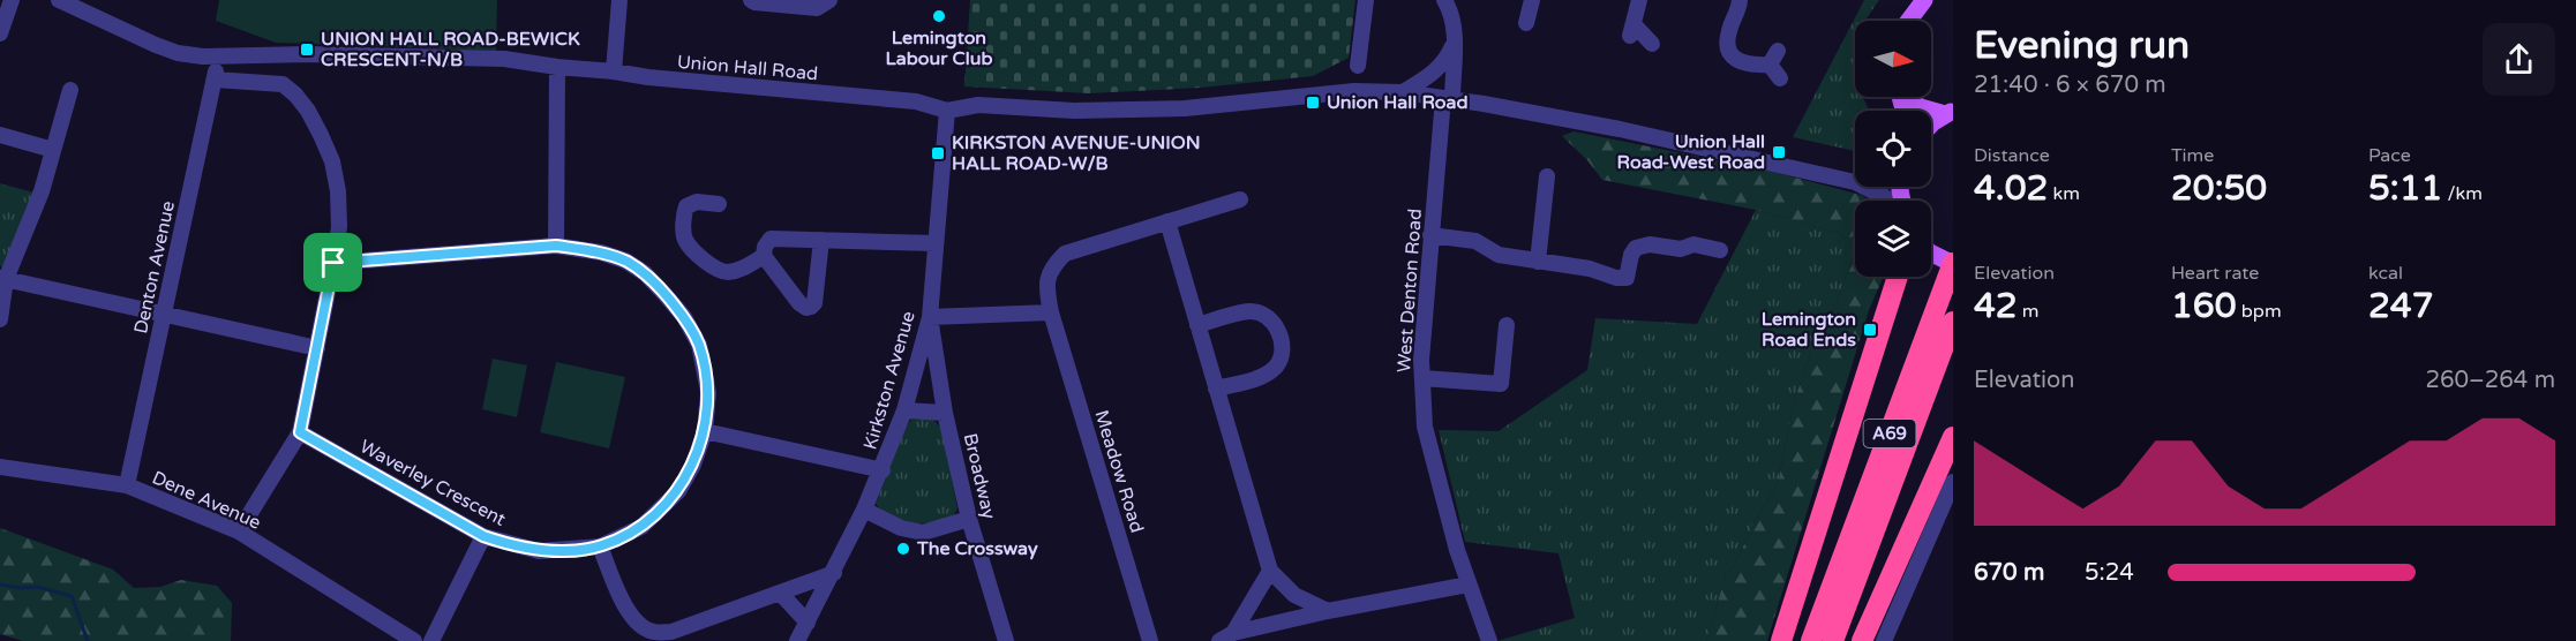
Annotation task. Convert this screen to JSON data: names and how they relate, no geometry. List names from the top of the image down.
{
  "streets": {
    "highway": ["A69"],
    "street": [
      "Union Hall Road",
      "Denton Avenue",
      "West Denton Road",
      "Kirkston Avenue",
      "Meadow Road",
      "Broadway",
      "Waverley Crescent",
      "Dene Avenue"
    ]
  },
  "crossings": [
    ["Union Hall Road", "Denton Avenue"],
    ["Union Hall Road", "West Denton Road"],
    ["Union Hall Road", "Kirkston Avenue"],
    ["Denton Avenue", "Dene Avenue"],
    ["Kirkston Avenue", "Broadway"]
  ],
  "places": {
    "other": ["Lemington Labour Club", "The Crossway"],
    "transit": [
      "UNION HALL ROAD-BEWICK CRESCENT-N/B",
      "Union Hall Road",
      "Union Hall Road-West Road",
      "KIRKSTON AVENUE-UNION HALL ROAD-W/B",
      "Lemington Road Ends"
    ]
  },
  "north": "right",
  "page": {
    "heading": ["Evening run", "21:40 · 6 × 670 m"],
    "stats": [
      ["Distance", "4.02 km"],
      ["Time", "20:50"],
      ["Pace", "5:11 /km"],
      ["Elevation", "42 m"],
      ["Heart rate", "160 bpm"],
      ["kcal", "247"]
    ],
    "chart": ["Elevation", "260–264 m"],
    "list": [
      {
        "name": "670 m",
        "note": "5:24"
      }
    ]
  }
}
